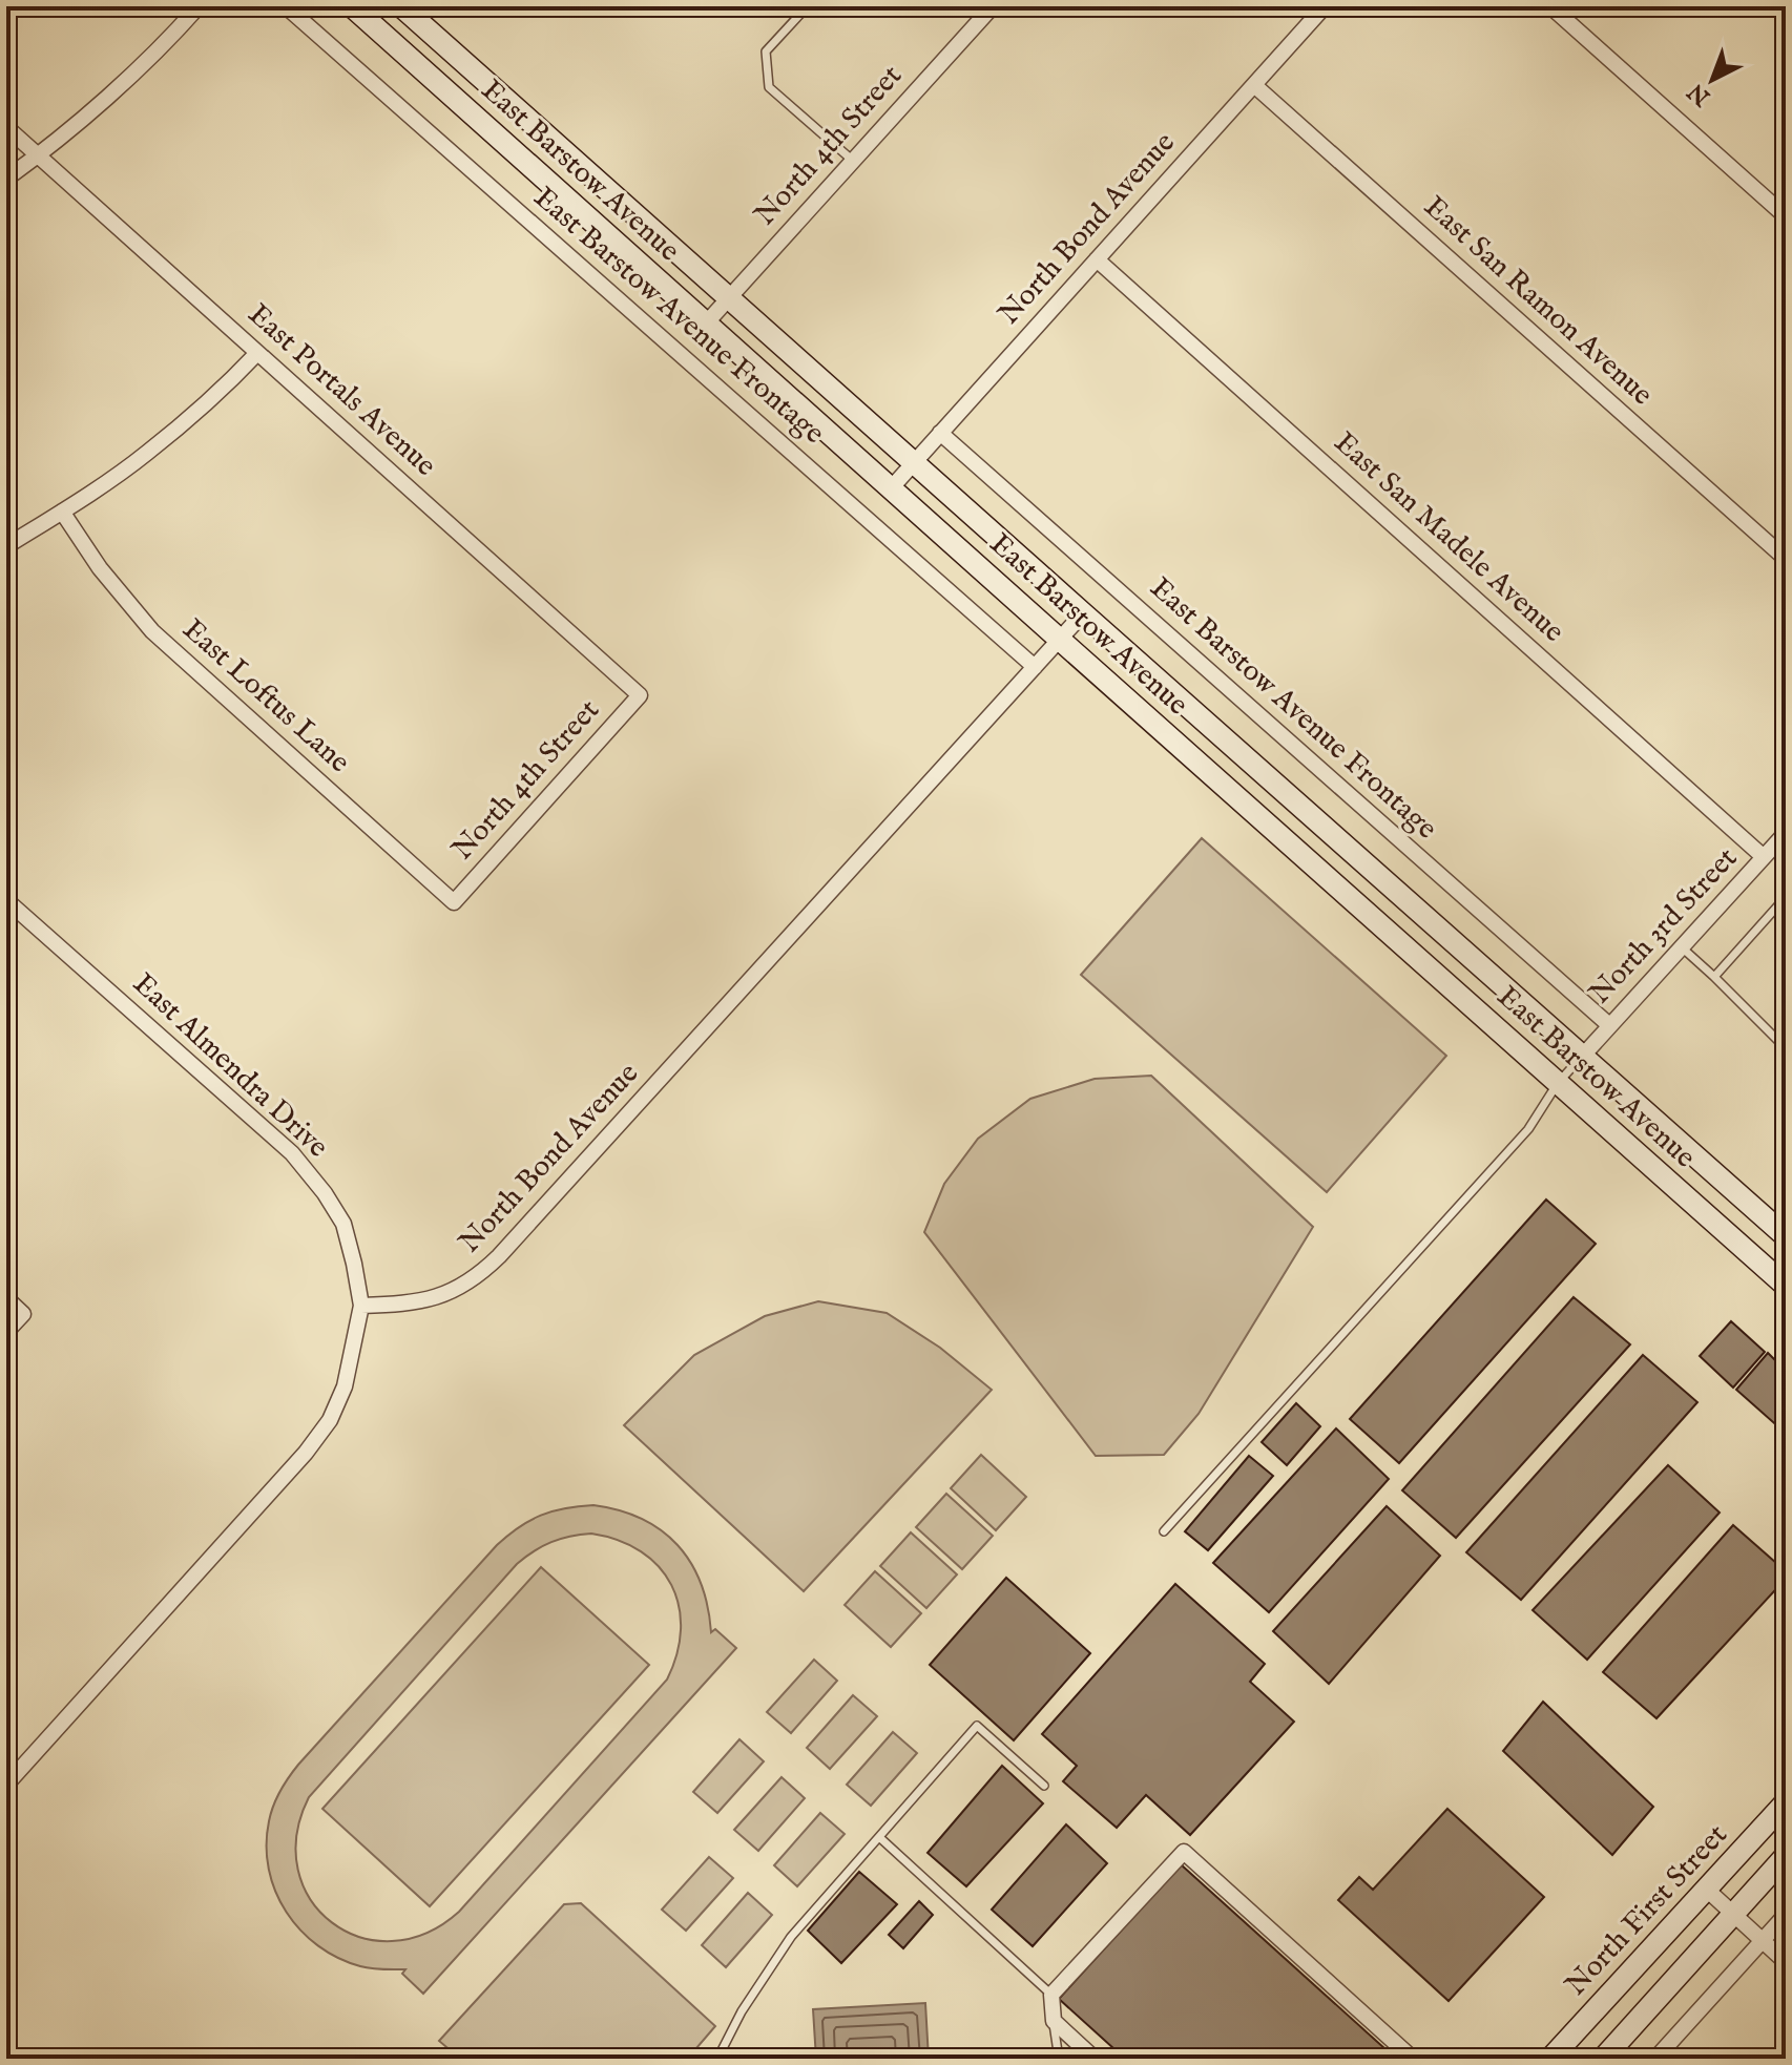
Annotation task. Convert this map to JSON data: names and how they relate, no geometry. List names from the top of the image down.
{
  "streets": {
    "main road": ["East Barstow Avenue", "North First Street"],
    "street": [
      "North 4th Street",
      "North Bond Avenue",
      "East San Ramon Avenue",
      "East Barstow Avenue Frontage",
      "East Portals Avenue",
      "East San Madele Avenue",
      "East Loftus Lane",
      "North 3rd Street",
      "East Almendra Drive"
    ]
  },
  "crossings": [
    ["North 4th Street", "East Barstow Avenue"],
    ["North 4th Street", "East Portals Avenue"],
    ["North 4th Street", "East Loftus Lane"],
    ["East Barstow Avenue", "North Bond Avenue"],
    ["East Barstow Avenue", "North 3rd Street"],
    ["North Bond Avenue", "East San Ramon Avenue"],
    ["North Bond Avenue", "East Barstow Avenue Frontage"],
    ["North Bond Avenue", "East San Madele Avenue"],
    ["North Bond Avenue", "East Almendra Drive"],
    ["East Barstow Avenue Frontage", "North 3rd Street"],
    ["East San Madele Avenue", "North 3rd Street"]
  ],
  "north": "bottom left"
}
